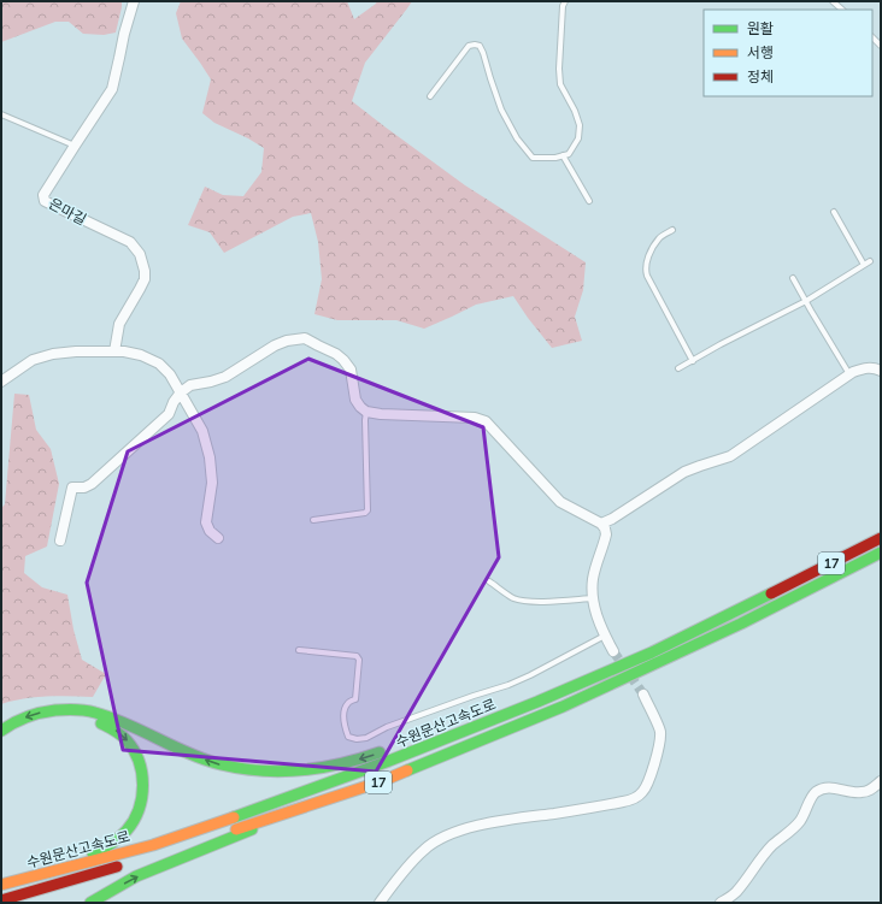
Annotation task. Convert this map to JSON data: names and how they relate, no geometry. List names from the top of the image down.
{
  "streets": {
    "highway": ["17", "수원문산고속도로"],
    "street": ["은마길"]
  },
  "legend": ["원활", "서행", "정체"]
}
